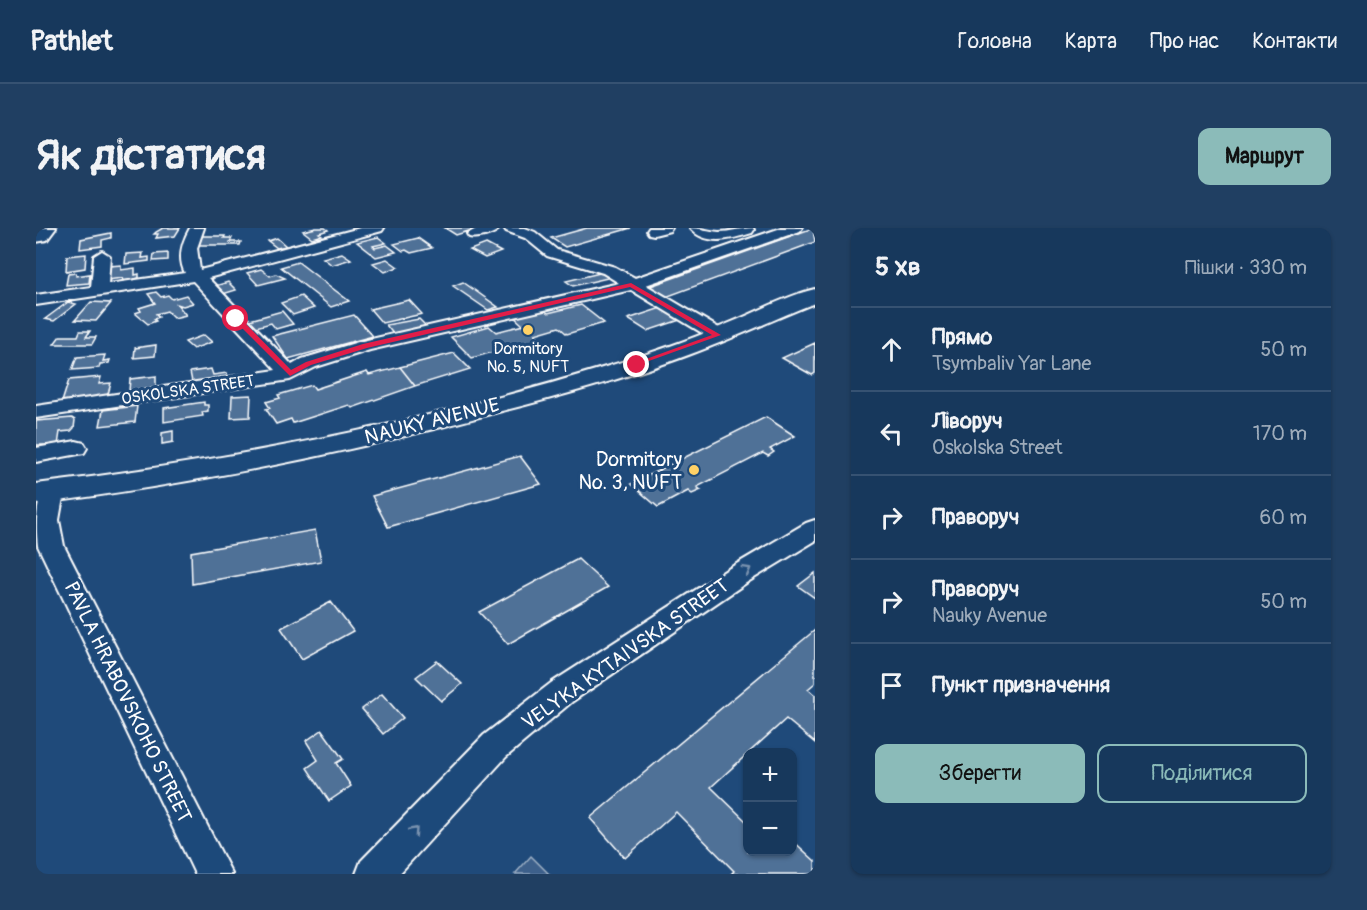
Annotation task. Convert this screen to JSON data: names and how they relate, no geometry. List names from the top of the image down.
{
  "streets": {
    "main road": ["NAUKY AVENUE"],
    "street": ["OSKOLSKA STREET", "VELYKA KYTAIVSKA STREET", "PAVLA HRABOVSKOHO STREET"]
  },
  "crossings": [
    ["NAUKY AVENUE", "PAVLA HRABOVSKOHO STREET"]
  ],
  "one_way": ["VELYKA KYTAIVSKA STREET"],
  "places": ["Dormitory No. 5, NUFT", "Dormitory No. 3, NUFT"],
  "page": {
    "header": "Pathlet",
    "nav": [
      "Головна",
      "Карта",
      "Про нас",
      "Контакти"
    ],
    "buttons": [
      "Маршрут",
      ["Зберегти", "Поділитися"]
    ],
    "title": "Як дістатися",
    "heading": ["5 хв", "Пішки · 330 m"],
    "list": [
      ["Прямо", "Tsymbaliv Yar Lane", "50 m"],
      ["Ліворуч", "Oskolska Street", "170 m"],
      ["Праворуч", "60 m"],
      ["Праворуч", "Nauky Avenue", "50 m"],
      "Пункт призначення"
    ],
    "map_buttons": ["+", "−"]
  }
}
